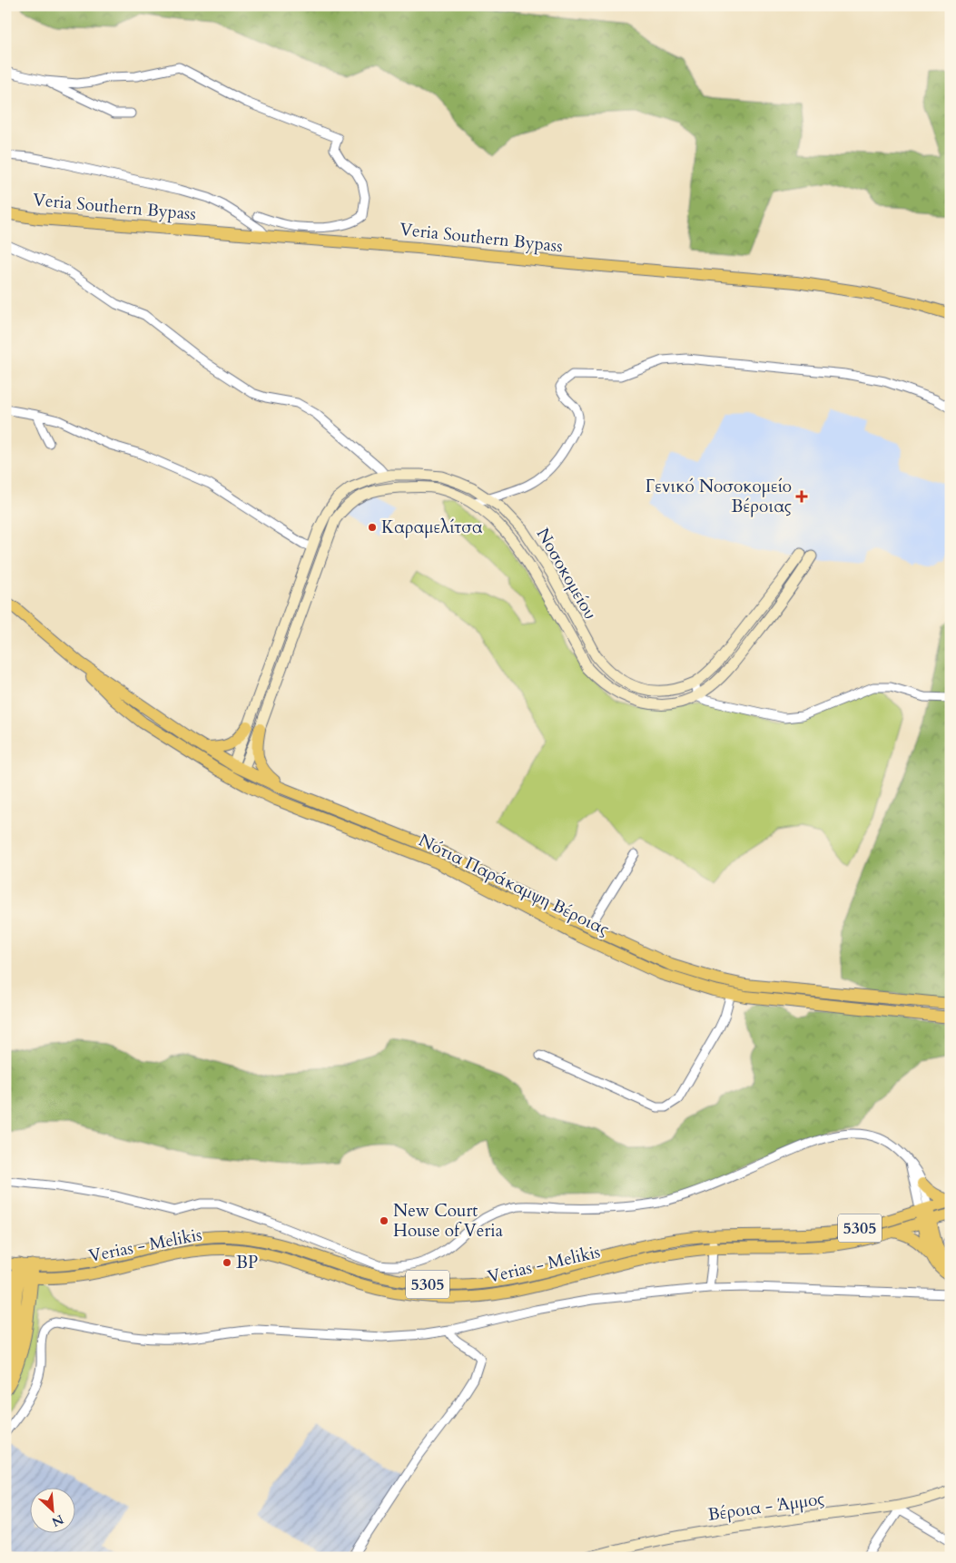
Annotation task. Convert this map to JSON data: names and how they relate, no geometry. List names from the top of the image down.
{
  "streets": {
    "main road": [
      "Veria Southern Bypass",
      "Νότια Παράκαμψη Βέροιας",
      "5305",
      "Verias - Melikis"
    ],
    "street": ["Νοσοκομείου", "Βέροια - Άμμος"]
  },
  "crossings": [
    ["Νοσοκομείου", "Νότια Παράκαμψη Βέροιας"],
    ["5305", "Verias - Melikis"]
  ],
  "places": {
    "health": ["Γενικό Νοσοκομείο Βέροιας"],
    "other": ["Καραμελίτσα", "New Court House of Veria", "BP"]
  },
  "north": "bottom right"
}
